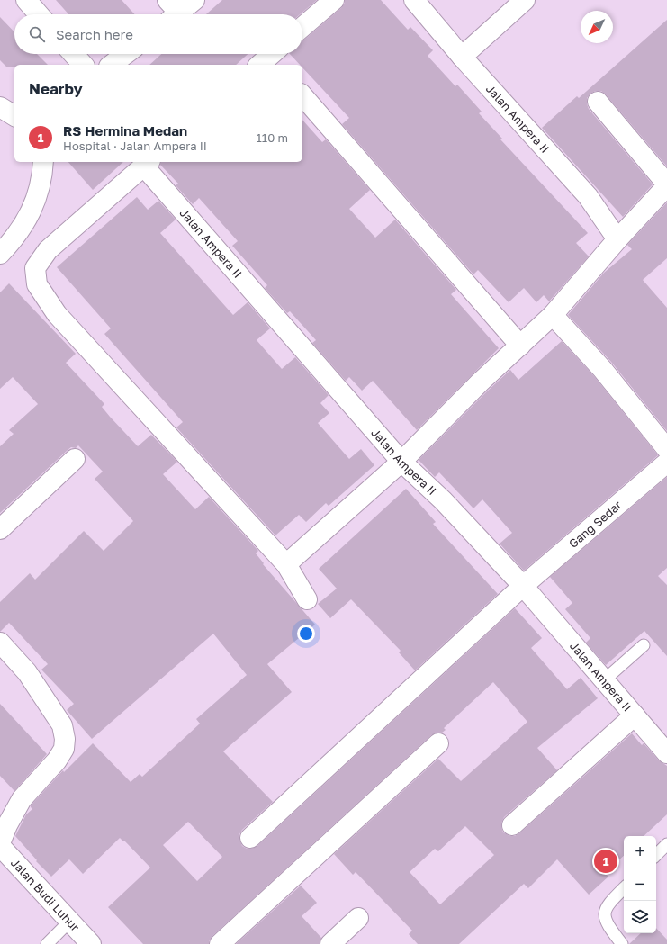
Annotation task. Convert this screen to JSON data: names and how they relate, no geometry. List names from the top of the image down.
{
  "streets": {
    "street": ["Jalan Ampera II", "Gang Sedar", "Jalan Budi Luhur"]
  },
  "crossings": [
    ["Jalan Ampera II", "Gang Sedar"]
  ],
  "north": "bottom left",
  "page": {
    "search": "Search here",
    "heading": "Nearby",
    "list": [
      {
        "mark": "1",
        "name": "RS Hermina Medan",
        "note": "Hospital · Jalan Ampera II",
        "value": "110 m"
      }
    ],
    "map_buttons": ["+", "−"],
    "pins": "1"
  }
}
